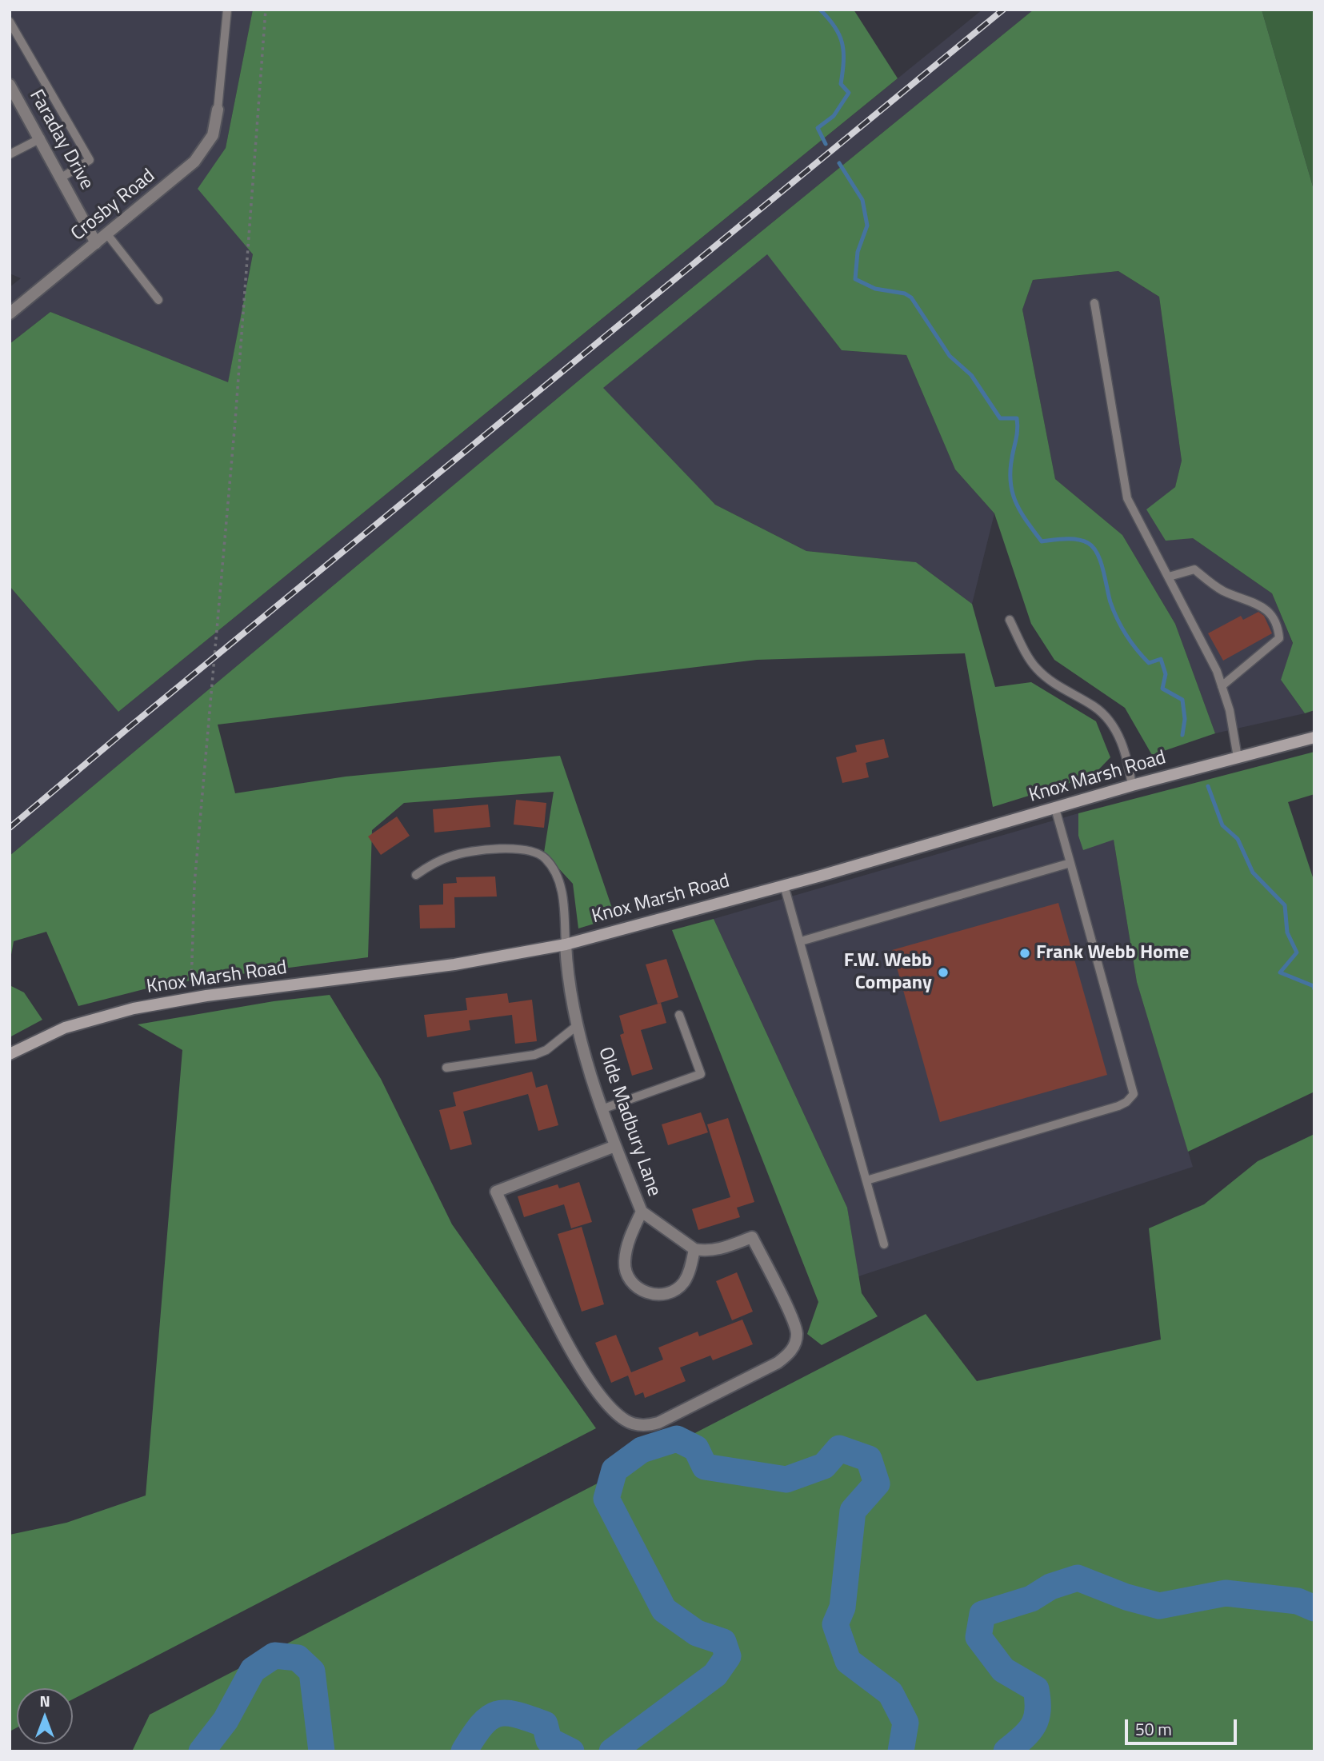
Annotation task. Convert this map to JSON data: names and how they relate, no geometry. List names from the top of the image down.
{
  "streets": {
    "main road": ["Knox Marsh Road"],
    "street": ["Faraday Drive", "Crosby Road", "Olde Madbury Lane"]
  },
  "crossings": [
    ["Faraday Drive", "Crosby Road"],
    ["Knox Marsh Road", "Olde Madbury Lane"]
  ],
  "places": ["Frank Webb Home", "F.W. Webb Company"],
  "scale_bar": "50 m",
  "north": "top"
}
